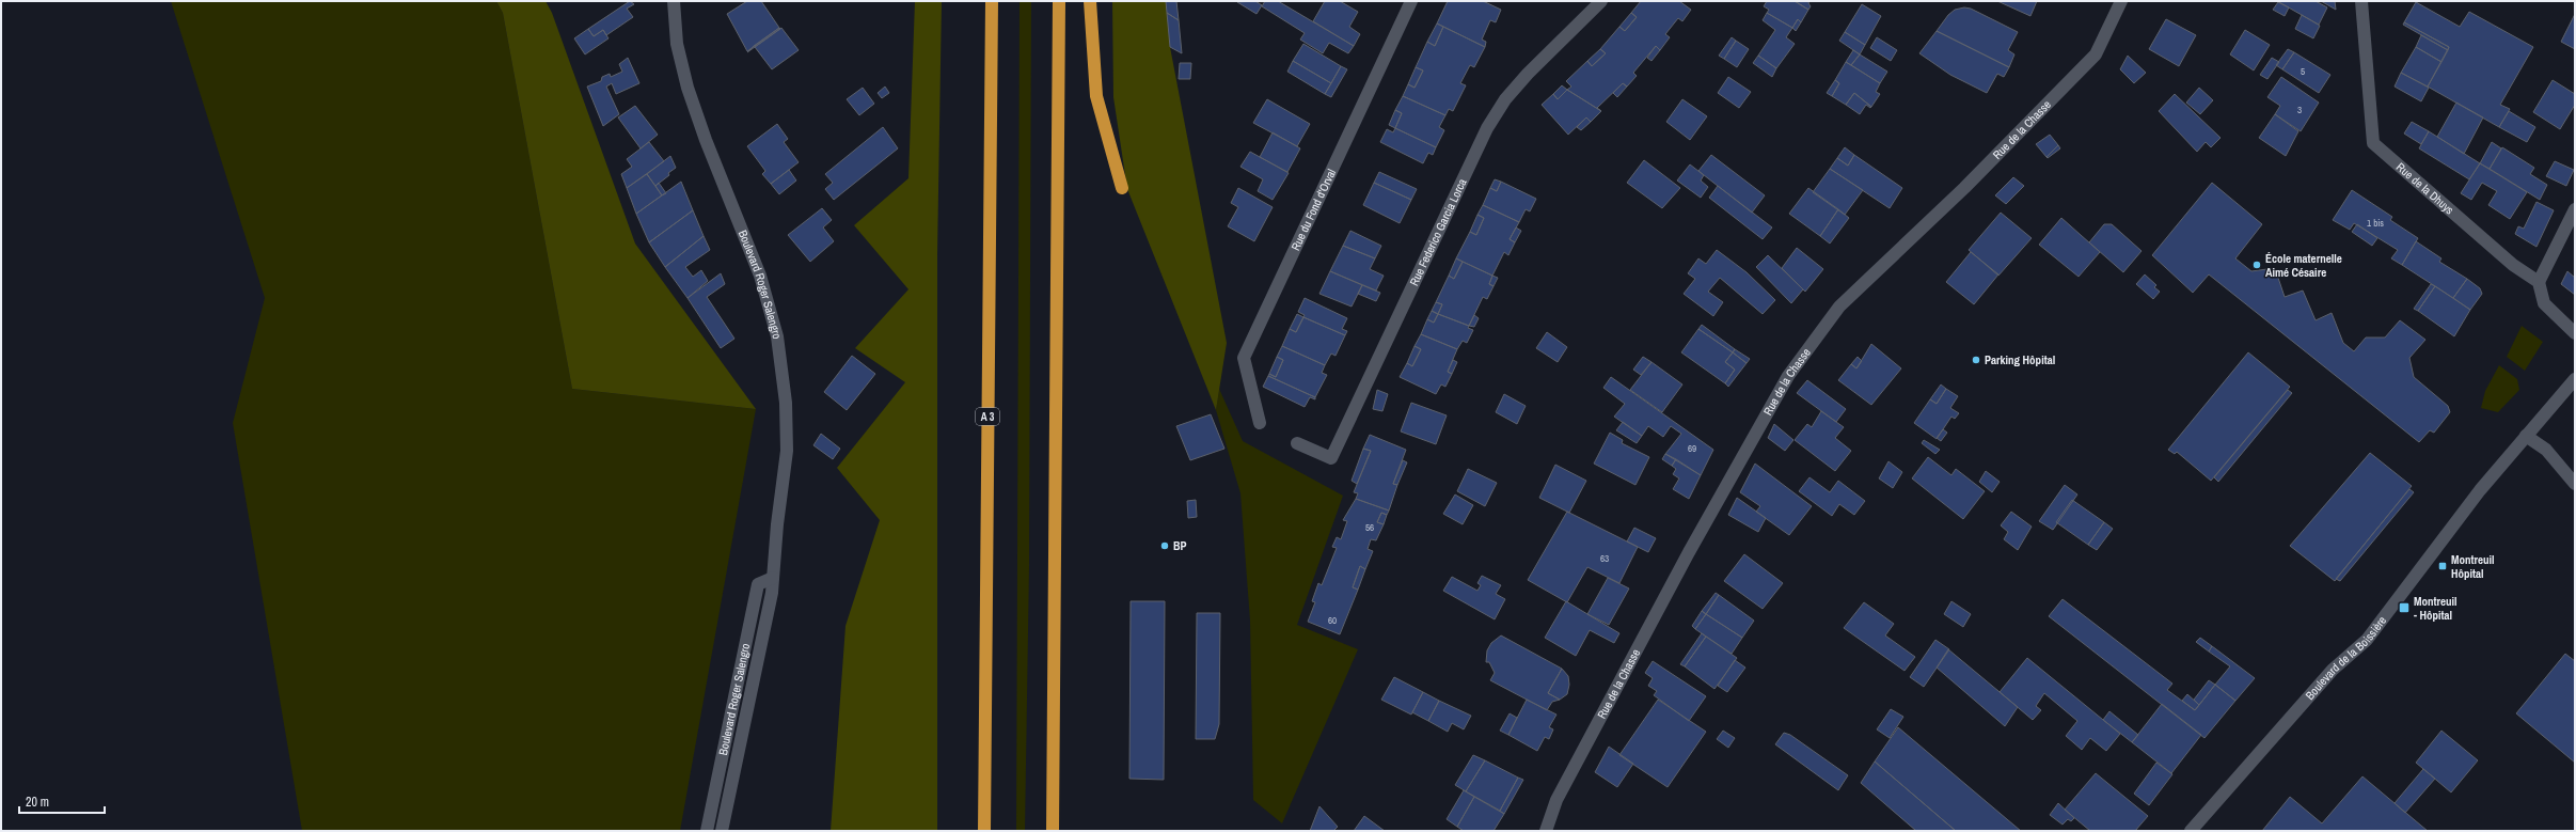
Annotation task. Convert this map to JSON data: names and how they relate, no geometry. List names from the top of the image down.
{
  "streets": {
    "highway": ["A 3"],
    "street": [
      "Rue de la Chasse",
      "Rue de la Dhuys",
      "Rue du Fond d'Orval",
      "Rue Federico Garcia Lorca",
      "Boulevard Roger Salengro",
      "Boulevard de la Boissière"
    ]
  },
  "places": {
    "other": ["École maternelle Aimé Césaire", "Parking Hôpital", "BP"],
    "transit": ["Montreuil Hôpital", "Montreuil - Hôpital"]
  },
  "house_numbers": [
    "5",
    "3",
    "1 bis",
    "69",
    "56",
    "63",
    "60"
  ],
  "scale_bar": "20 m"
}
